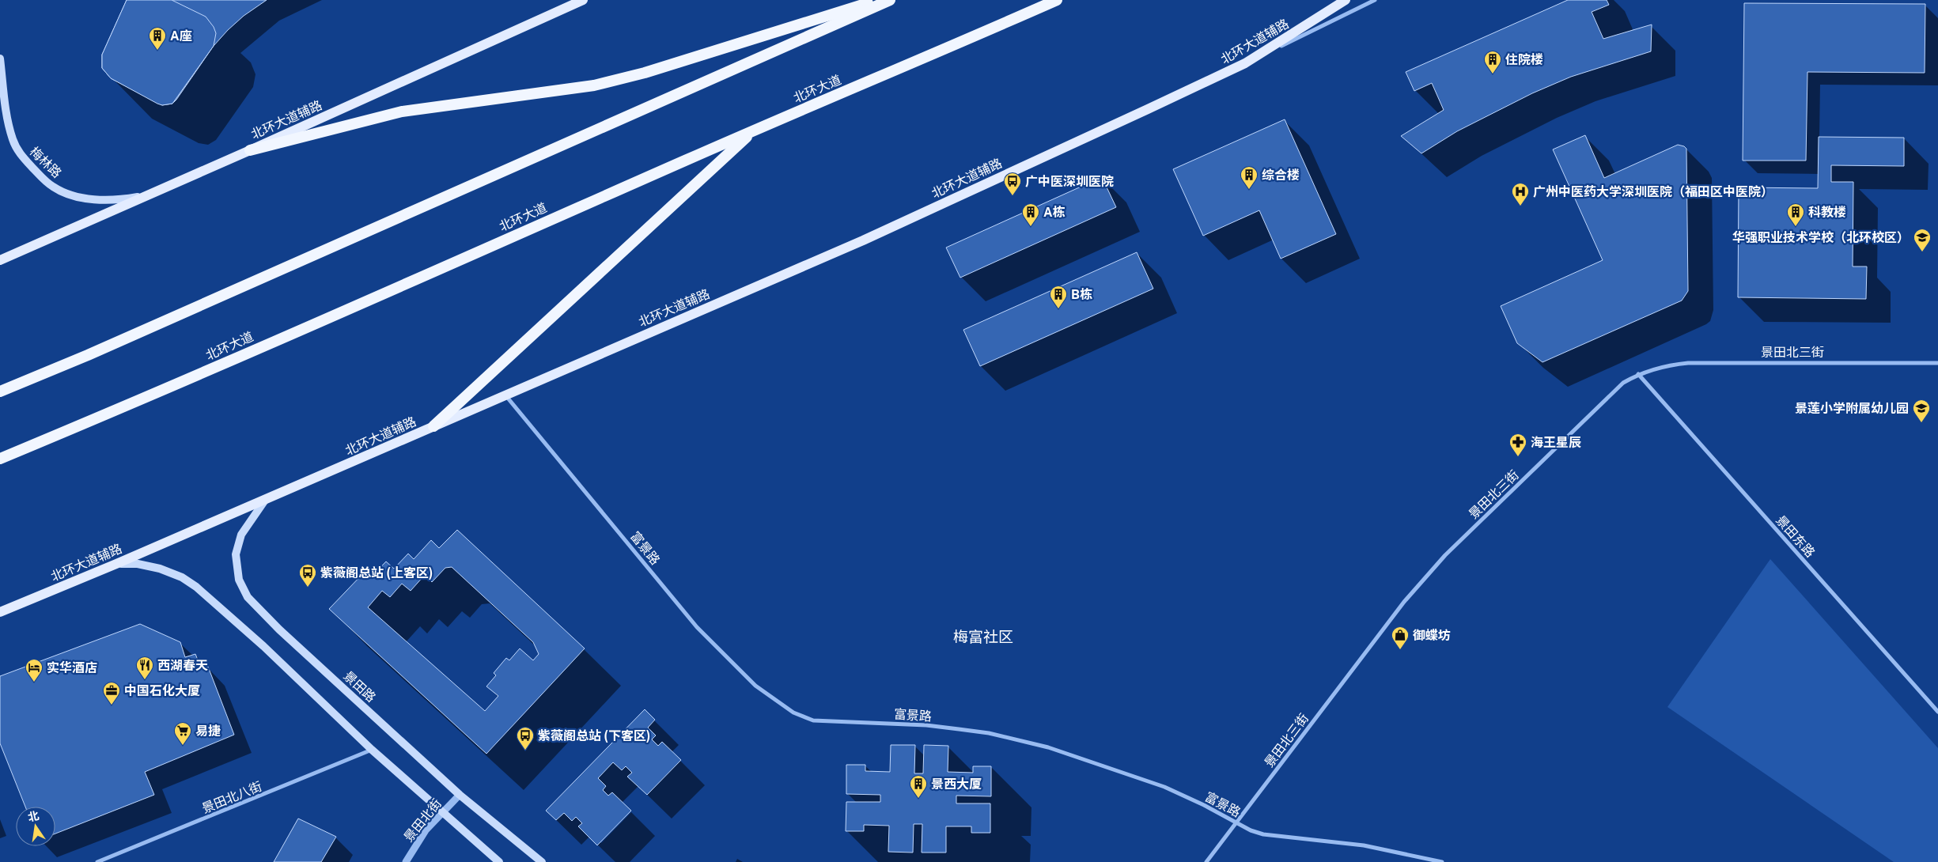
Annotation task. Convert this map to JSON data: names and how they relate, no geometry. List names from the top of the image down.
{
  "streets": {
    "highway": ["北环大道"],
    "main road": ["北环大道辅路", "梅林路", "景田路"],
    "street": [
      "景田北三街",
      "景田东路",
      "富景路",
      "景田北八街",
      "景田北街"
    ]
  },
  "crossings": [
    ["北环大道辅路", "梅林路"],
    ["北环大道辅路", "富景路"],
    ["北环大道辅路", "景田路"],
    ["景田北三街", "景田东路"],
    ["景田北三街", "富景路"],
    ["景田路", "景田北街"]
  ],
  "districts": ["梅富社区"],
  "places": {
    "building": [
      "A座",
      "住院楼",
      "综合楼",
      "A栋",
      "科教楼",
      "B栋",
      "景西大厦"
    ],
    "bus stop": ["广中医深圳医院", "紫薇阁总站 (上客区)", "紫薇阁总站 (下客区)"],
    "hospital": ["广州中医药大学深圳医院（福田区中医院）"],
    "school or university": ["华强职业技术学校（北环校区）", "景莲小学附属幼儿园"],
    "pharmacy": ["海王星辰"],
    "shop": ["御蝶坊"],
    "restaurant": ["西湖春天"],
    "hotel": ["实华酒店"],
    "office": ["中国石化大厦"],
    "supermarket": ["易捷"]
  },
  "north": "top"
}
